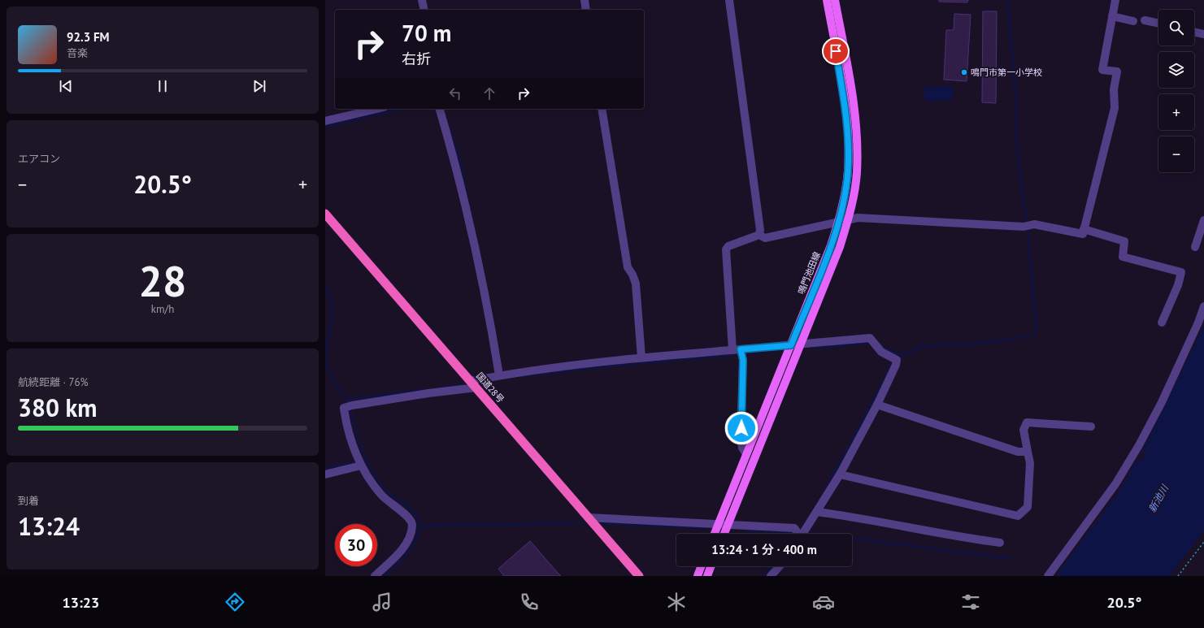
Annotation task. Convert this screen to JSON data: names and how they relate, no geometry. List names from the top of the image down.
{
  "streets": {
    "highway": ["国道28号"],
    "main road": ["鳴門池田線"]
  },
  "water": ["新池川"],
  "places": ["鳴門市第一小学校"],
  "page": {
    "map_buttons": ["+", "−"],
    "turn": ["70 m", "右折"],
    "song": ["92.3 FM", "音楽"],
    "tile": [
      "エアコン",
      ["28", "km/h"],
      ["航続距離 · 76%", "380 km"],
      ["到着", "13:24"]
    ],
    "heat": ["−", "20.5°", "+"],
    "limit": "30",
    "trip": "13:24 · 1 分 · 400 m",
    "tabs": ["13:23", "20.5°"]
  }
}
